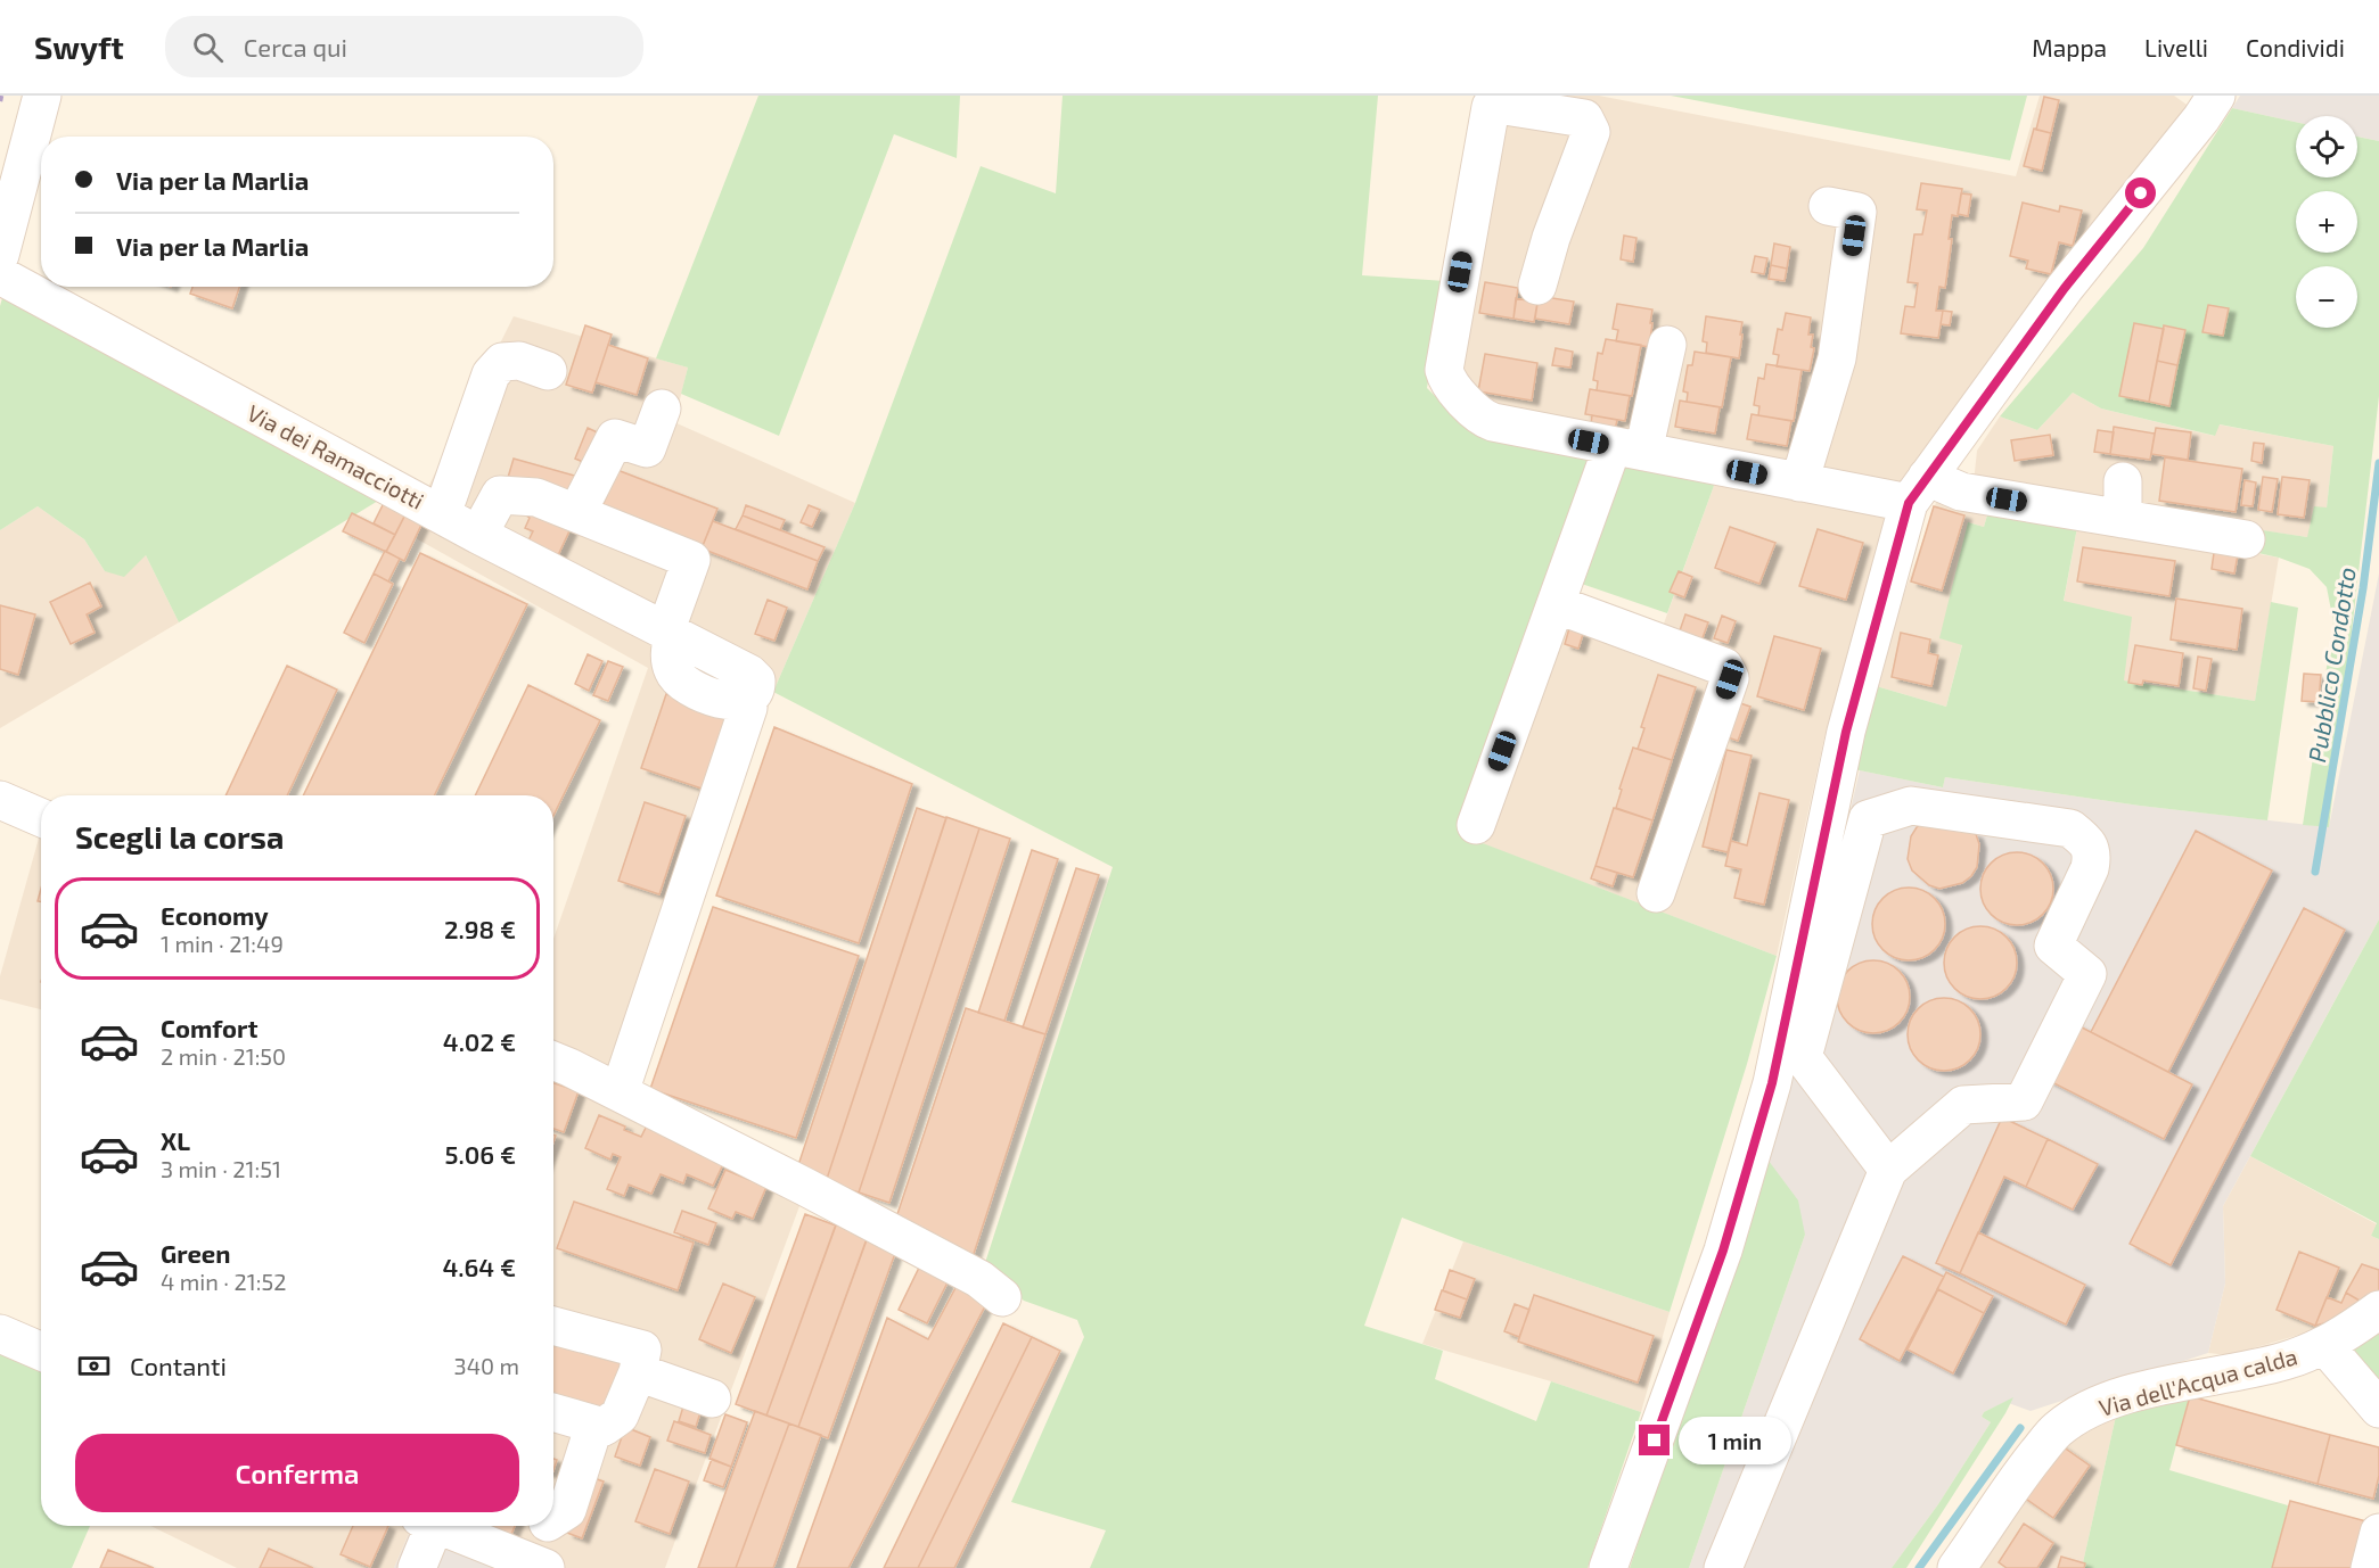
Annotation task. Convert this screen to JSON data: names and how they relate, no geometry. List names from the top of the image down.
{
  "streets": {
    "street": ["Via dei Ramacciotti", "Via dell'Acqua calda"]
  },
  "water": ["Pubblico Condotto"],
  "page": {
    "header": "Swyft",
    "search": "Cerca qui",
    "nav": ["Mappa", "Livelli", "Condividi"],
    "map_buttons": ["+", "−"],
    "banner": ["Via per la Marlia", "Via per la Marlia"],
    "heading": "Scegli la corsa",
    "list": [
      {
        "name": "Economy",
        "note": "1 min · 21:49",
        "value": "2.98 €"
      },
      {
        "name": "Comfort",
        "note": "2 min · 21:50",
        "value": "4.02 €"
      },
      {
        "name": "XL",
        "note": "3 min · 21:51",
        "value": "5.06 €"
      },
      {
        "name": "Green",
        "note": "4 min · 21:52",
        "value": "4.64 €"
      }
    ],
    "pay": ["Contanti", "340 m"],
    "bubble": "1 min",
    "buttons": "Conferma"
  }
}
